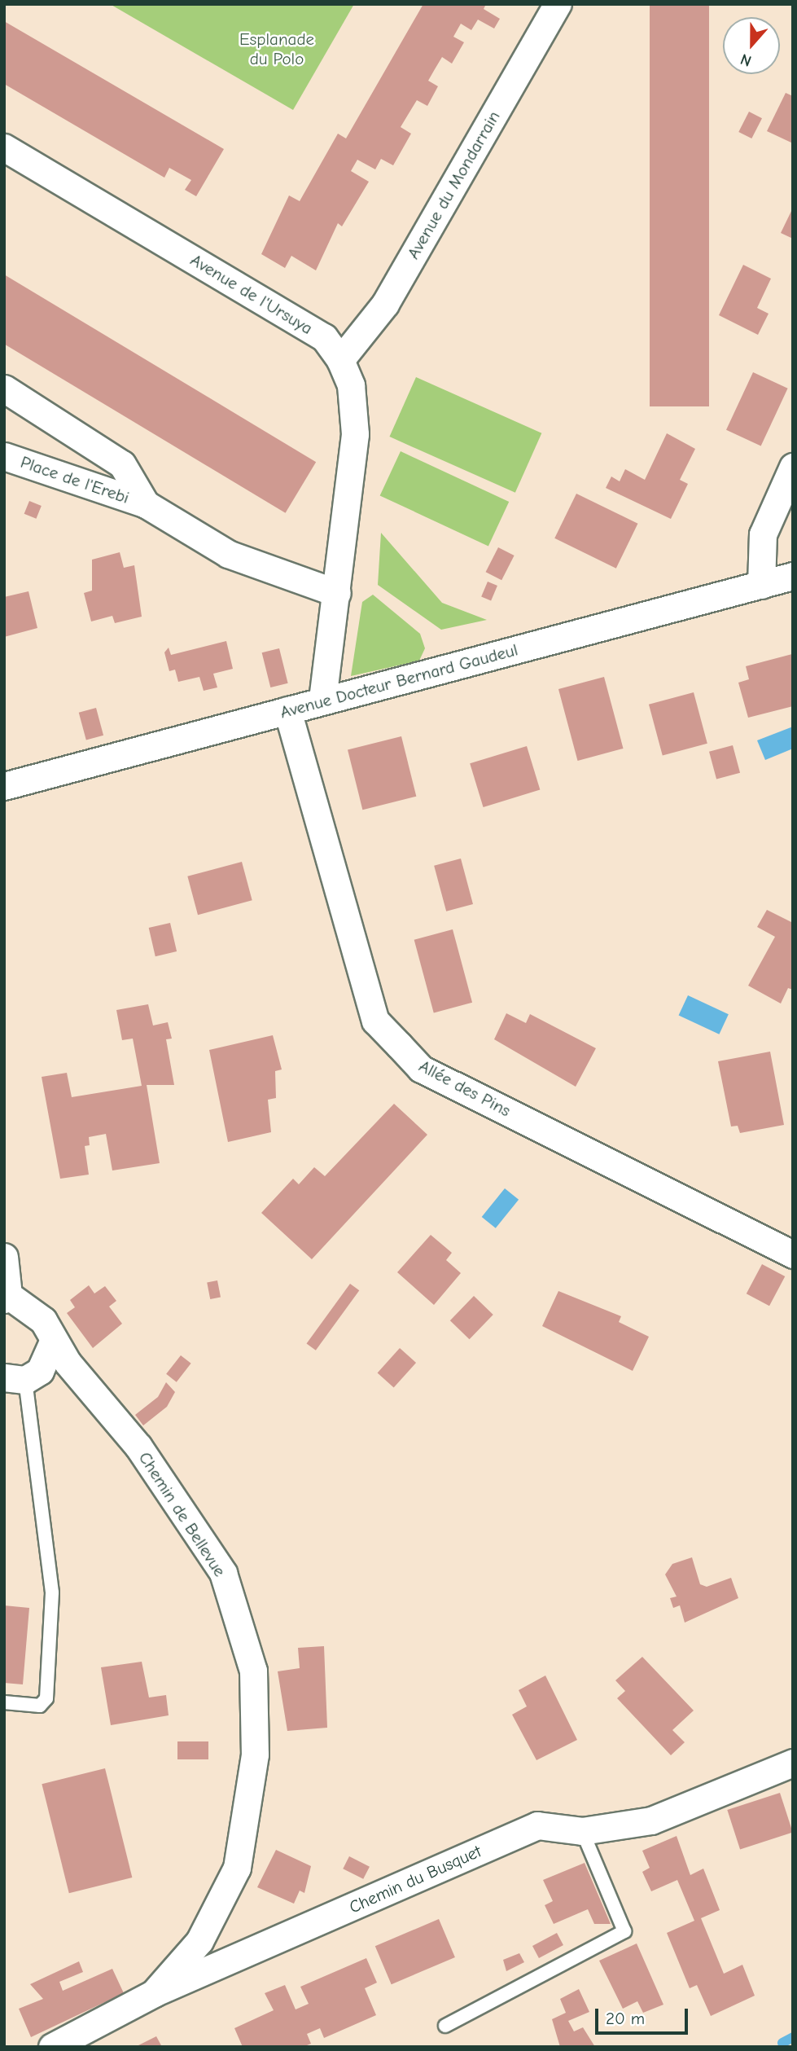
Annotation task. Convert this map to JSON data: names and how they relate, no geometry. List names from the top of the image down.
{
  "streets": {
    "street": [
      "Avenue du Mondarrain",
      "Avenue de l'Ursuya",
      "Place de l'Erebi",
      "Avenue Docteur Bernard Gaudeul",
      "Allée des Pins",
      "Chemin de Bellevue",
      "Chemin du Busquet"
    ]
  },
  "crossings": [
    ["Avenue du Mondarrain", "Avenue de l'Ursuya"],
    ["Avenue de l'Ursuya", "Place de l'Erebi"],
    ["Avenue de l'Ursuya", "Avenue Docteur Bernard Gaudeul"],
    ["Avenue Docteur Bernard Gaudeul", "Allée des Pins"],
    ["Chemin de Bellevue", "Chemin du Busquet"]
  ],
  "parks": ["Esplanade du Polo"],
  "scale_bar": "20 m",
  "north": "bottom"
}
